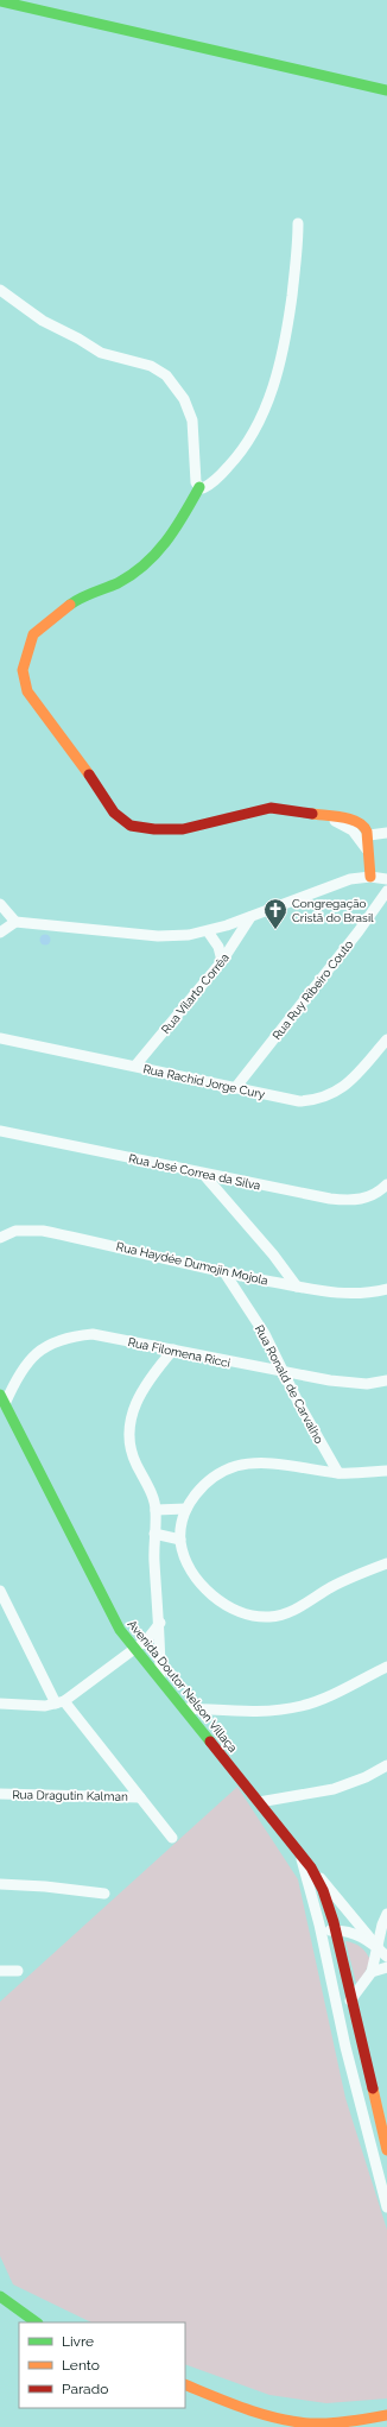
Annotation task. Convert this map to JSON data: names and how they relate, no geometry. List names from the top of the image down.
{
  "streets": {
    "street": [
      "Rua Ruy Ribeiro Couto",
      "Rua Vilarto Corrêa",
      "Rua Rachid Jorge Cury",
      "Rua José Correa da Silva",
      "Rua Haydée Dumojin Mojola",
      "Rua Filomena Ricci",
      "Rua Ronald de Carvalho",
      "Avenida Doutor Nelson Villaça",
      "Rua Dragutin Kalman"
    ]
  },
  "crossings": [
    ["Rua Ruy Ribeiro Couto", "Rua Rachid Jorge Cury"],
    ["Rua Vilarto Corrêa", "Rua Rachid Jorge Cury"],
    ["Rua Haydée Dumojin Mojola", "Rua Ronald de Carvalho"],
    ["Rua Filomena Ricci", "Rua Ronald de Carvalho"],
    ["Rua Filomena Ricci", "Avenida Doutor Nelson Villaça"]
  ],
  "places": {
    "church": ["Congregação Cristã do Brasil"]
  },
  "legend": ["Livre", "Lento", "Parado"]
}
